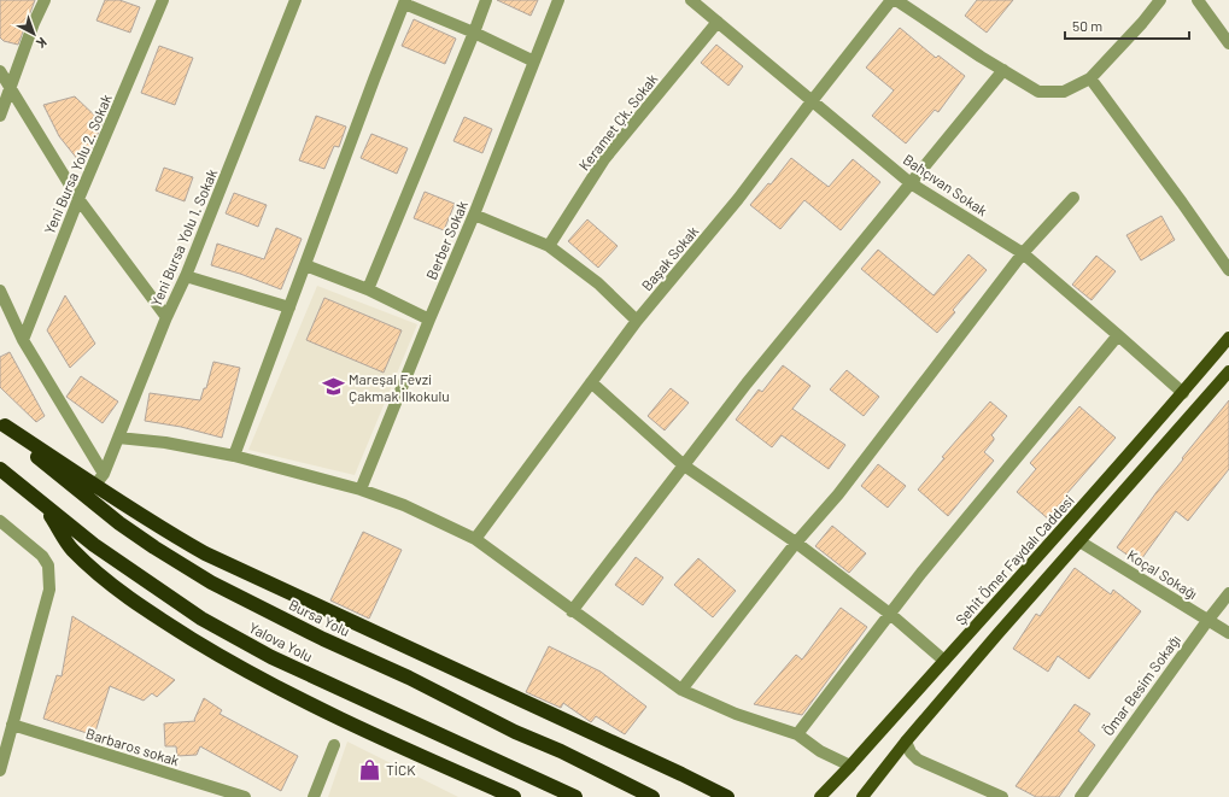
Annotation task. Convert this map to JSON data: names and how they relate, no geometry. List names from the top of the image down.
{
  "streets": {
    "highway": ["Bursa Yolu", "Yalova Yolu"],
    "main road": ["Şehit Ömer Faydalı Caddesi"],
    "street": [
      "Keramet Çk. Sokak",
      "Yeni Bursa Yolu 2. Sokak",
      "Bahçıvan Sokak",
      "Yeni Bursa Yolu 1. Sokak",
      "Berber Sokak",
      "Başak Sokak",
      "Koçal Sokağı",
      "Ömar Besim Sokağı",
      "Barbaros sokak"
    ]
  },
  "crossings": [
    ["Keramet Çk. Sokak", "Bahçıvan Sokak"],
    ["Bahçıvan Sokak", "Başak Sokak"],
    ["Bahçıvan Sokak", "Şehit Ömer Faydalı Caddesi"],
    ["Koçal Sokağı", "Ömar Besim Sokağı"]
  ],
  "places": {
    "school or university": ["Mareşal Fevzi Çakmak İlkokulu"],
    "shop": ["TİCK"]
  },
  "scale_bar": "50 m",
  "north": "bottom right"
}
